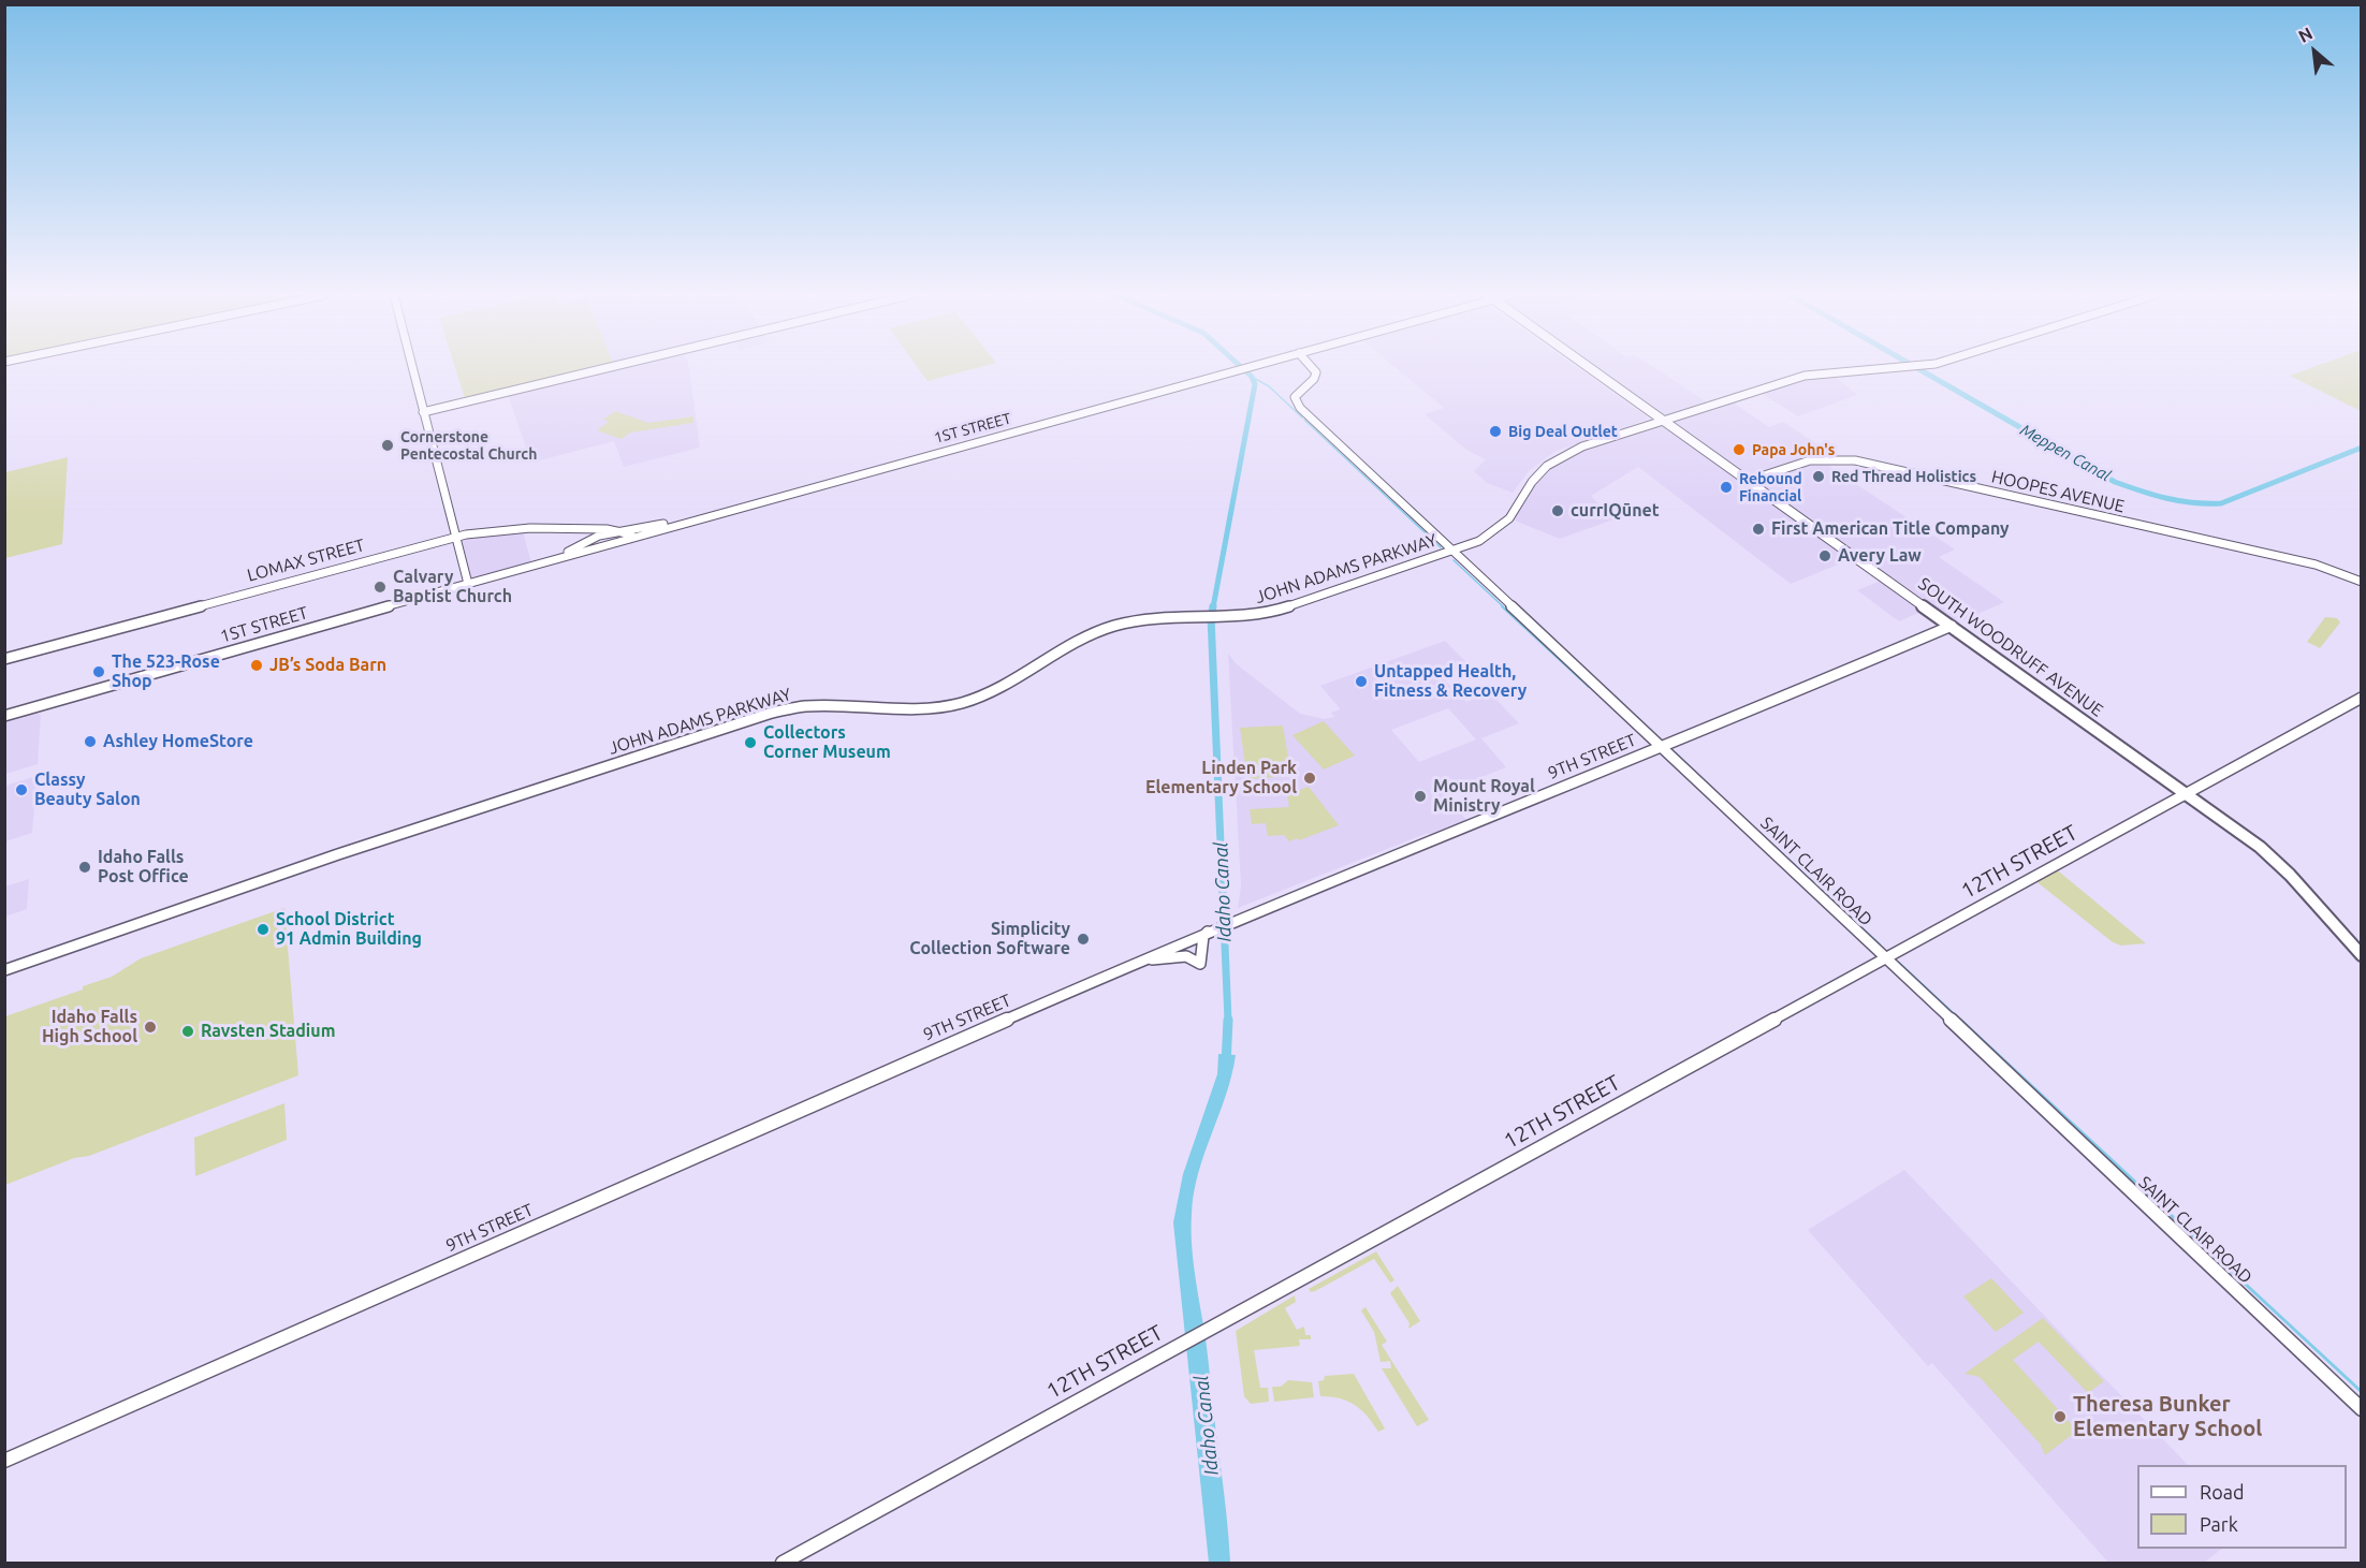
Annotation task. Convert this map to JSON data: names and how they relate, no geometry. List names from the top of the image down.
{
  "streets": {
    "main road": ["SOUTH WOODRUFF AVENUE"],
    "street": [
      "1ST STREET",
      "HOOPES AVENUE",
      "LOMAX STREET",
      "JOHN ADAMS PARKWAY",
      "9TH STREET",
      "12TH STREET",
      "SAINT CLAIR ROAD"
    ]
  },
  "crossings": [
    ["1ST STREET", "LOMAX STREET"],
    ["HOOPES AVENUE", "SOUTH WOODRUFF AVENUE"],
    ["JOHN ADAMS PARKWAY", "SOUTH WOODRUFF AVENUE"],
    ["JOHN ADAMS PARKWAY", "SAINT CLAIR ROAD"],
    ["SOUTH WOODRUFF AVENUE", "9TH STREET"],
    ["SOUTH WOODRUFF AVENUE", "12TH STREET"],
    ["9TH STREET", "SAINT CLAIR ROAD"],
    ["12TH STREET", "SAINT CLAIR ROAD"]
  ],
  "water": ["Meppen Canal", "Idaho Canal"],
  "places": [
    "Big Deal Outlet",
    "Cornerstone Pentecostal Church",
    "Papa John's",
    "Red Thread Holistics",
    "Rebound Financial",
    "currIQūnet",
    "First American Title Company",
    "Avery Law",
    "Calvary Baptist Church",
    "JB’s Soda Barn",
    "The 523-Rose Shop",
    "Untapped Health, Fitness & Recovery",
    "Ashley HomeStore",
    "Collectors Corner Museum",
    "Linden Park Elementary School",
    "Classy Beauty Salon",
    "Mount Royal Ministry",
    "Idaho Falls Post Office",
    "School District 91 Admin Building",
    "Simplicity Collection Software",
    "Idaho Falls High School",
    "Ravsten Stadium",
    "Theresa Bunker Elementary School"
  ],
  "legend": ["Road", "Park"],
  "north": "top left"
}
